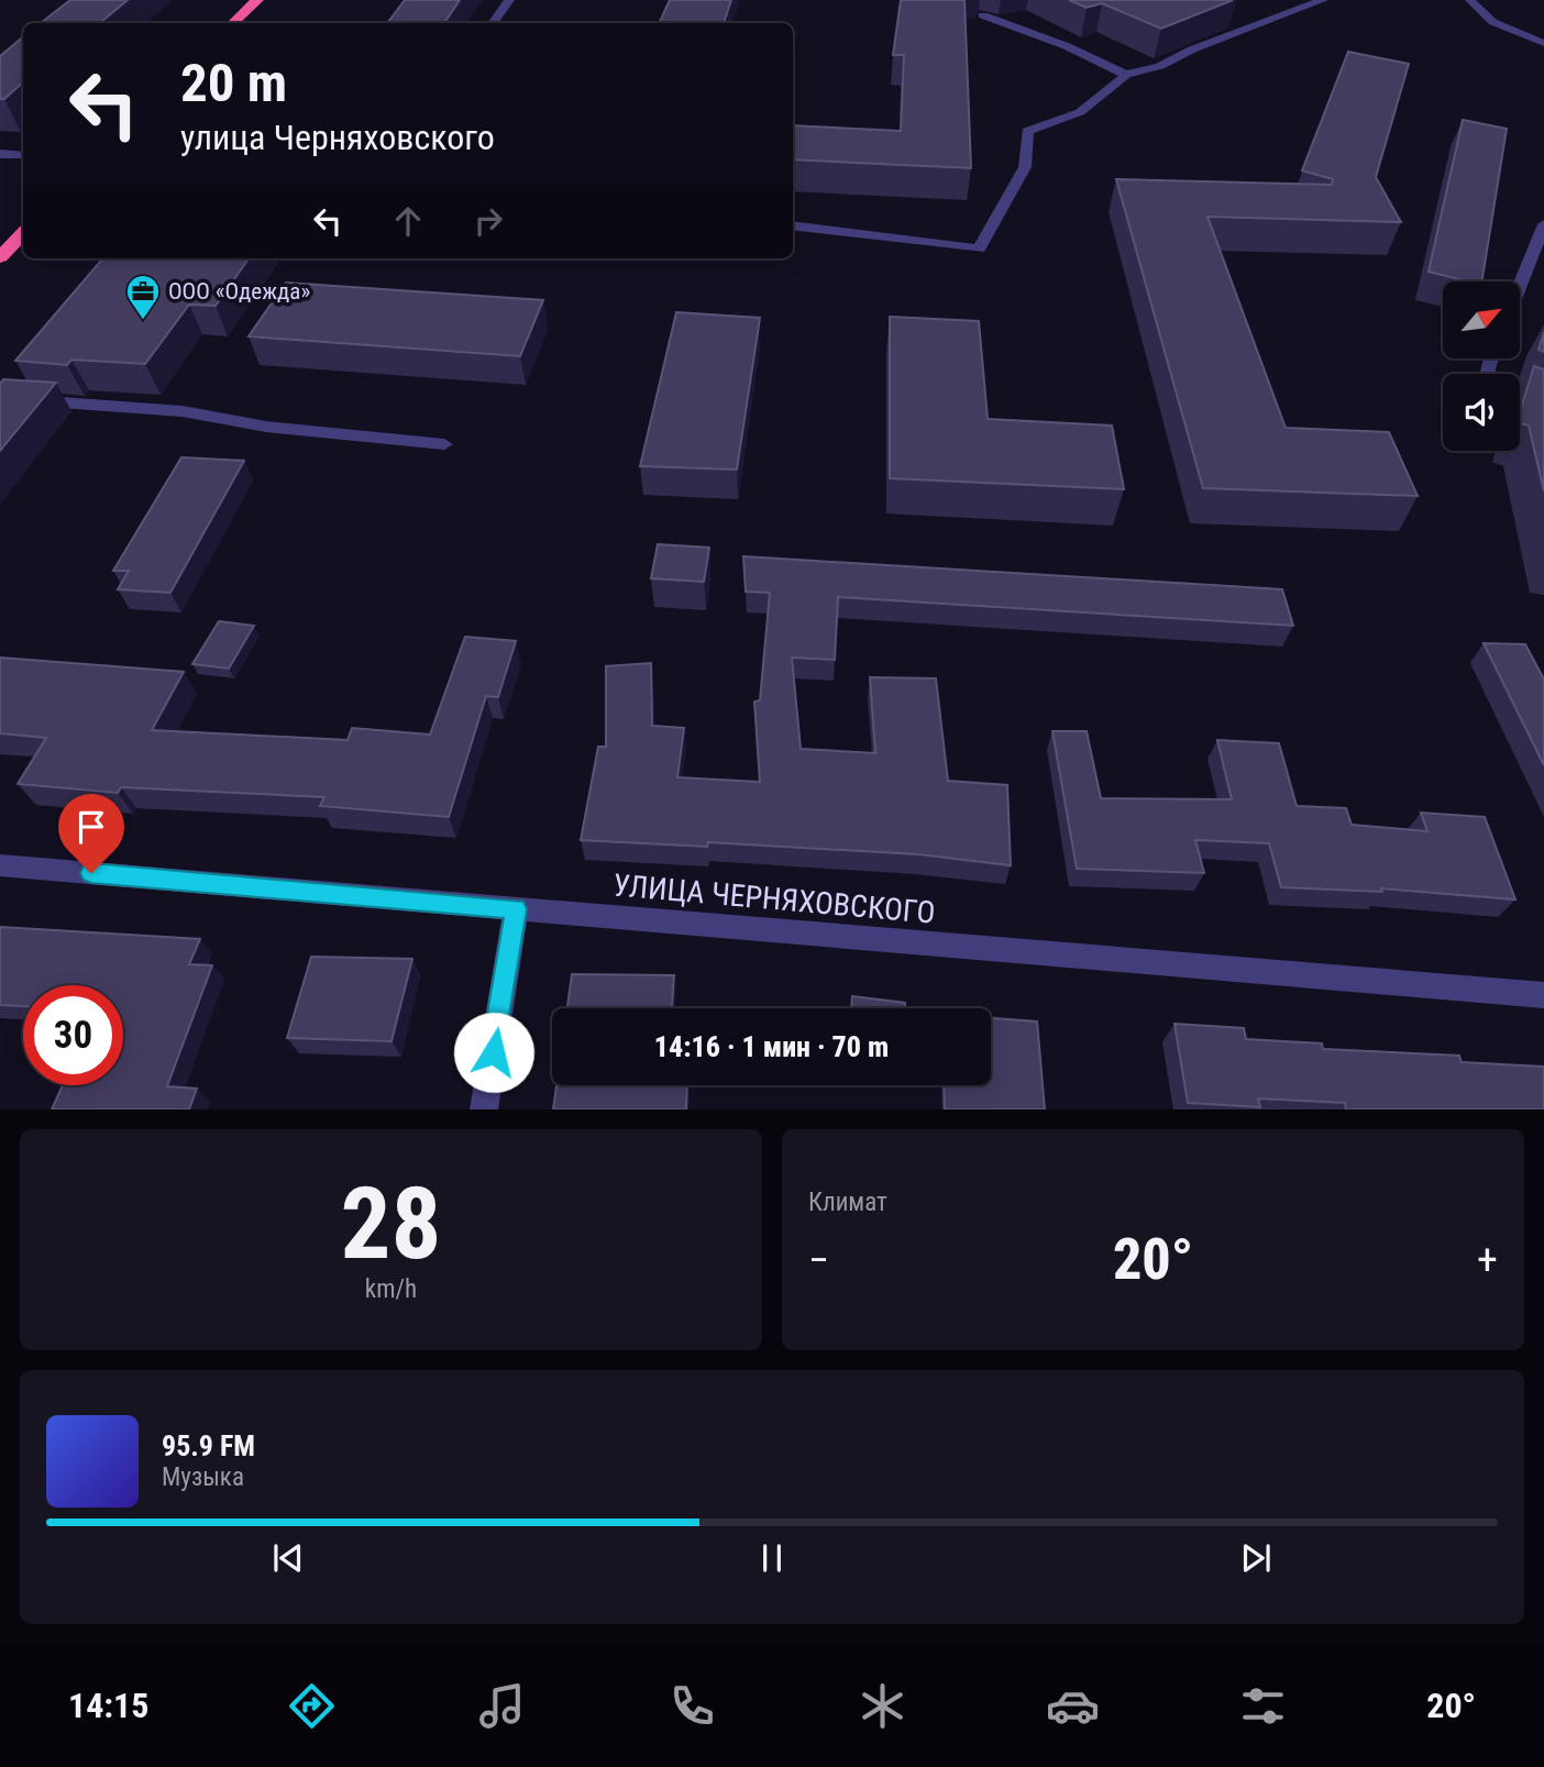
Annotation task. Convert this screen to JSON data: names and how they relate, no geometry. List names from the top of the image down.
{
  "streets": {
    "street": ["УЛИЦА ЧЕРНЯХОВСКОГО"]
  },
  "places": {
    "office": ["ООО «Одежда»"]
  },
  "north": "top right",
  "page": {
    "turn": ["20 m", "улица Черняховского"],
    "limit": "30",
    "trip": "14:16 · 1 мин · 70 m",
    "tile": [
      ["28", "km/h"],
      "Климат"
    ],
    "heat": ["−", "20°", "+"],
    "song": ["95.9 FM", "Музыка"],
    "tabs": ["14:15", "20°"]
  }
}
